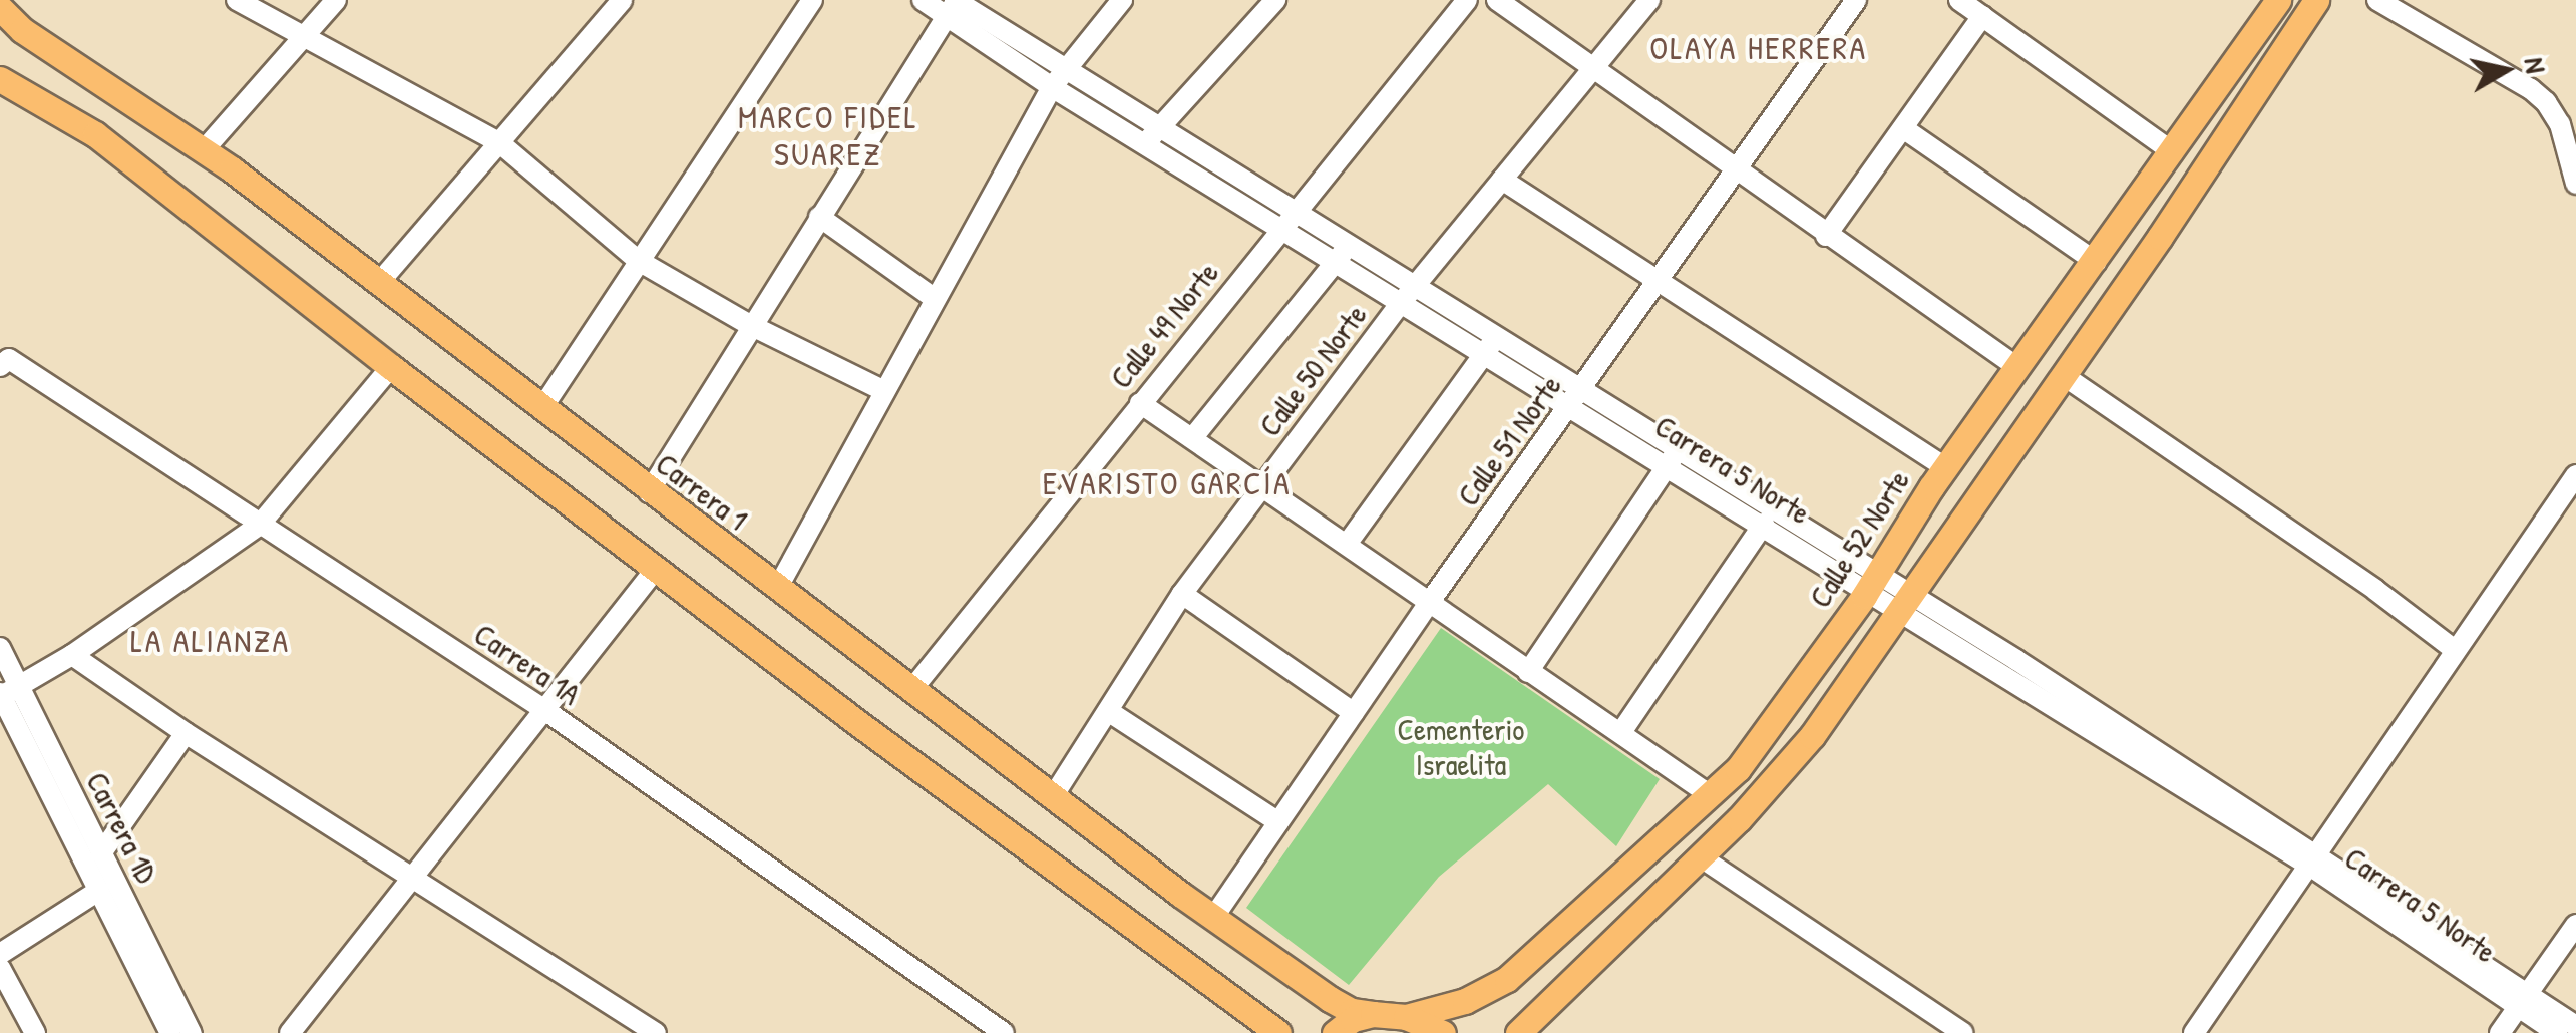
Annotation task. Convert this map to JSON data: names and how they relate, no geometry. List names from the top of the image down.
{
  "streets": {
    "main road": ["Carrera 1", "Calle 52 Norte"],
    "street": [
      "Calle 49 Norte",
      "Calle 50 Norte",
      "Calle 51 Norte",
      "Carrera 5 Norte",
      "Carrera 1A",
      "Carrera 1D"
    ]
  },
  "crossings": [
    ["Calle 49 Norte", "Carrera 5 Norte"],
    ["Calle 49 Norte", "Carrera 1"],
    ["Calle 50 Norte", "Carrera 5 Norte"],
    ["Calle 50 Norte", "Carrera 1"],
    ["Calle 51 Norte", "Carrera 5 Norte"],
    ["Calle 51 Norte", "Carrera 1"],
    ["Carrera 5 Norte", "Calle 52 Norte"],
    ["Carrera 1", "Calle 52 Norte"]
  ],
  "districts": [
    "OLAYA HERRERA",
    "MARCO FIDEL SUAREZ",
    "EVARISTO GARCÍA",
    "LA ALIANZA"
  ],
  "parks": ["Cementerio Israelita"],
  "north": "right"
}
